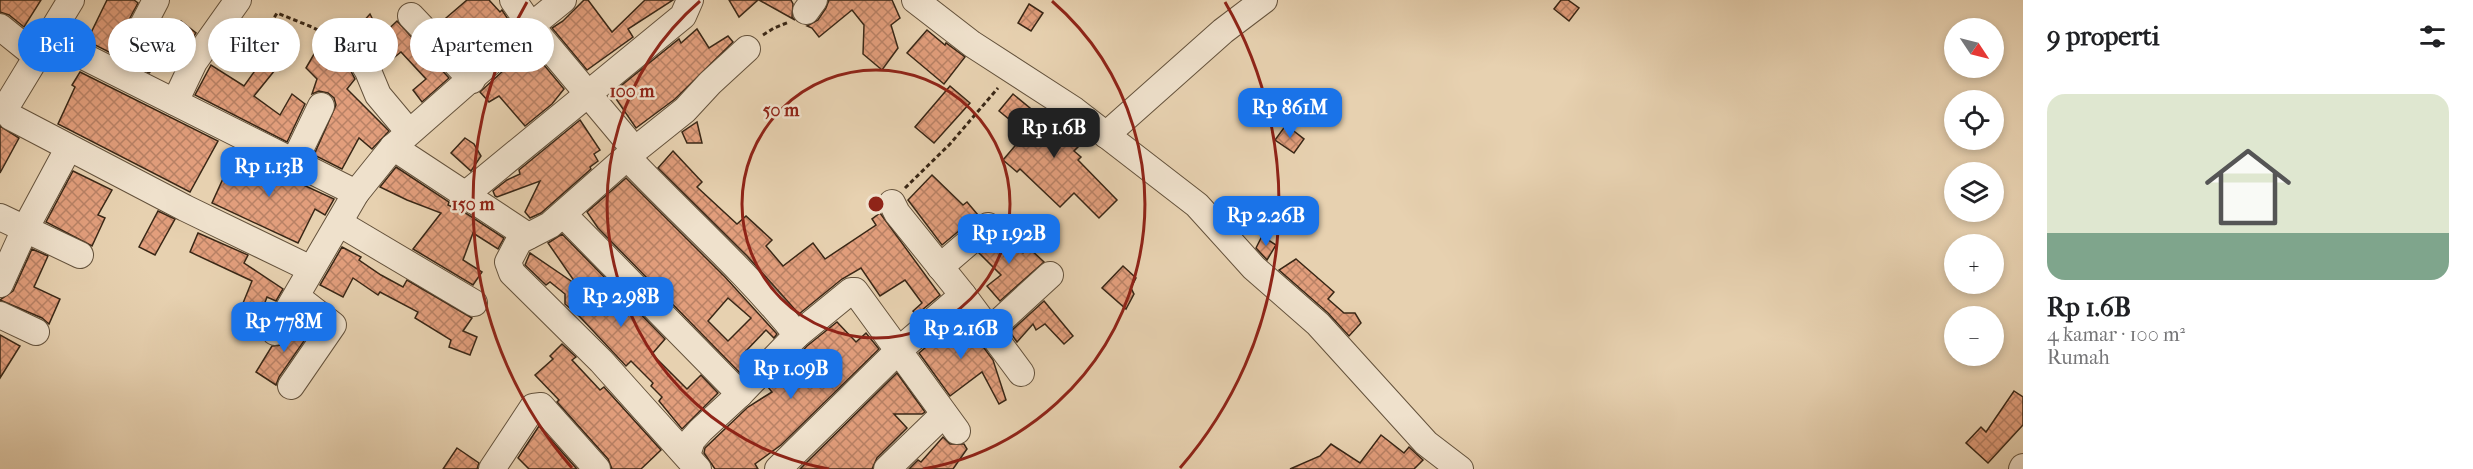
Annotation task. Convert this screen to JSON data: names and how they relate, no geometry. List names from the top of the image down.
{
  "north": "bottom right",
  "page": {
    "heading": "9 properti",
    "map_buttons": ["+", "−"],
    "chip": [
      "Beli",
      "Sewa",
      "Filter",
      "Baru",
      "Apartemen"
    ],
    "list": [
      {
        "name": "Rp 1.6B",
        "note": "4 kamar · 100 m² · Rumah"
      }
    ],
    "price": [
      "Rp 861M",
      "Rp 1.6B",
      "Rp 1.13B",
      "Rp 2.26B",
      "Rp 1.92B",
      "Rp 2.98B",
      "Rp 778M",
      "Rp 2.16B",
      "Rp 1.09B"
    ]
  },
  "rings": ["100 m", "50 m", "150 m"]
}
